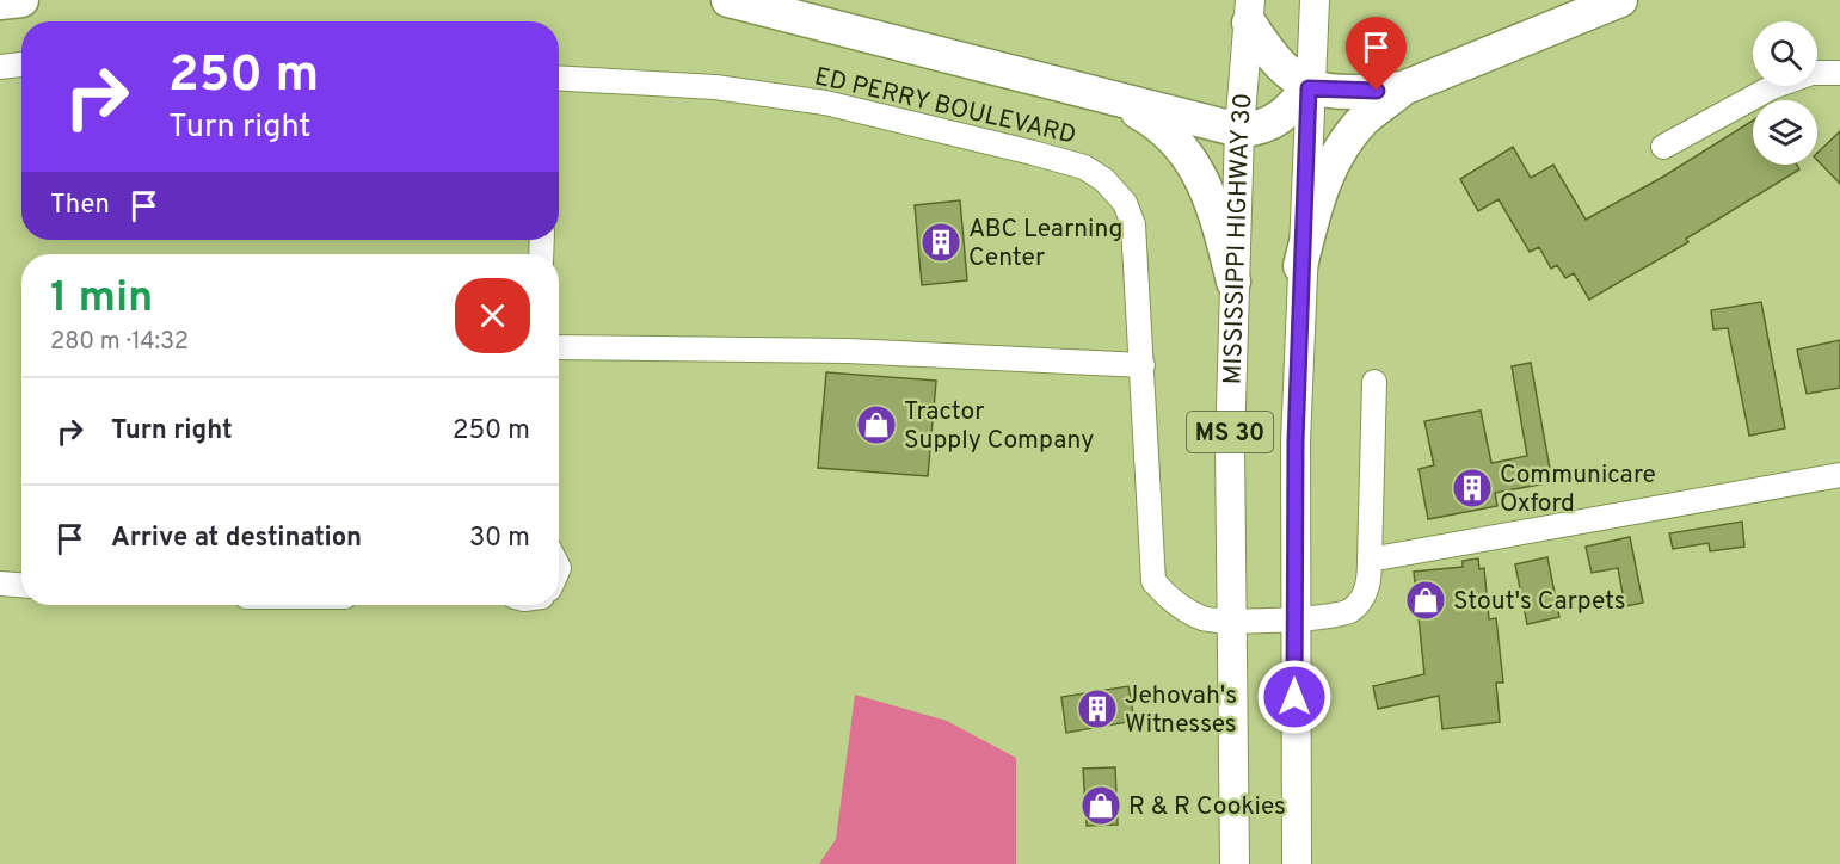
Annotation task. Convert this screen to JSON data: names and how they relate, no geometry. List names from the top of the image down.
{
  "streets": {
    "main road": ["MISSISSIPPI HIGHWAY 30", "MS 30"],
    "street": ["ED PERRY BOULEVARD"]
  },
  "crossings": [
    ["ED PERRY BOULEVARD", "MISSISSIPPI HIGHWAY 30"],
    ["ED PERRY BOULEVARD", "MS 30"]
  ],
  "places": {
    "building": ["ABC Learning Center", "Communicare Oxford", "Jehovah's Witnesses"],
    "shop": ["Tractor Supply Company", "Stout's Carpets", "R & R Cookies"]
  },
  "page": {
    "turn": ["250 m", "Turn right"],
    "then": "Then",
    "heading": ["1 min", "280 m · 14:32"],
    "list": [
      {
        "name": "Turn right",
        "value": "250 m"
      },
      {
        "name": "Arrive at destination",
        "value": "30 m"
      }
    ]
  }
}
